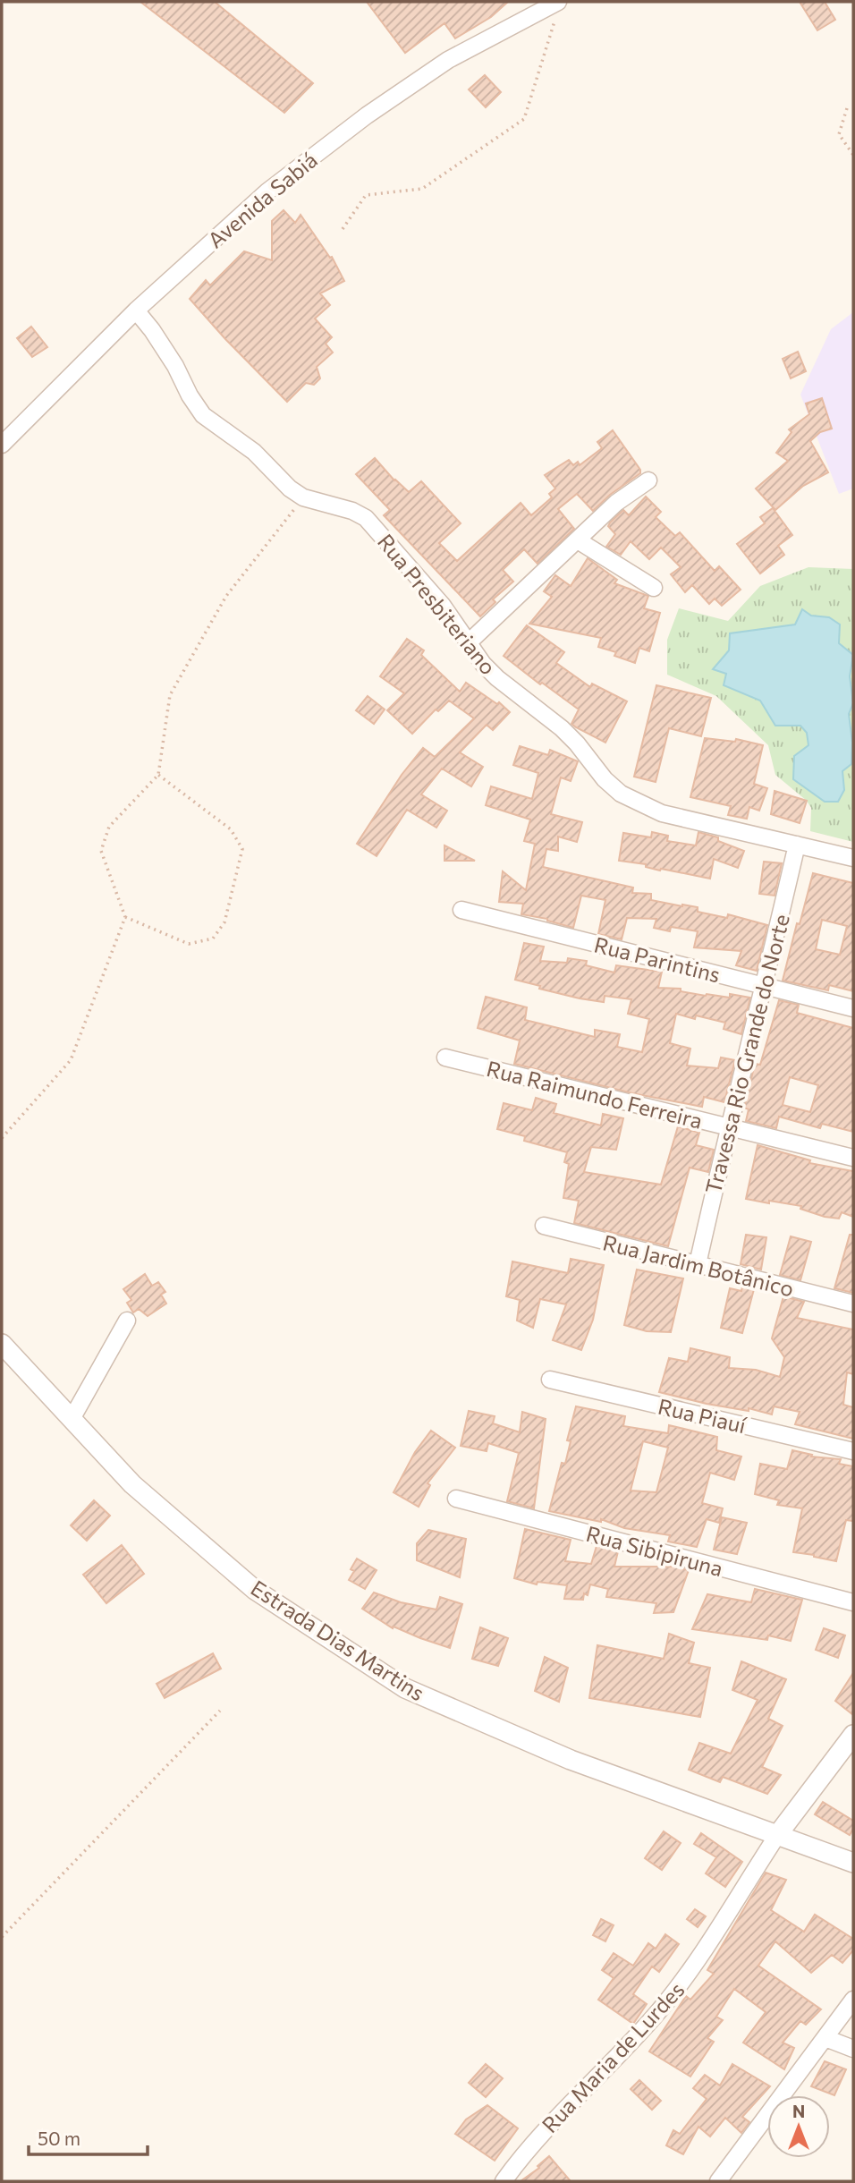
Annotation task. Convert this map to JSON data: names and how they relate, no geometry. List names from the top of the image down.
{
  "streets": {
    "street": [
      "Avenida Sabiá",
      "Rua Presbiteriano",
      "Rua Parintins",
      "Travessa Rio Grande do Norte",
      "Rua Raimundo Ferreira",
      "Rua Jardim Botânico",
      "Rua Piauí",
      "Rua Sibipiruna",
      "Estrada Dias Martins",
      "Rua Maria de Lurdes"
    ]
  },
  "crossings": [
    ["Avenida Sabiá", "Rua Presbiteriano"],
    ["Rua Presbiteriano", "Travessa Rio Grande do Norte"],
    ["Rua Parintins", "Travessa Rio Grande do Norte"],
    ["Travessa Rio Grande do Norte", "Rua Raimundo Ferreira"],
    ["Travessa Rio Grande do Norte", "Rua Jardim Botânico"],
    ["Estrada Dias Martins", "Rua Maria de Lurdes"]
  ],
  "scale_bar": "50 m",
  "north": "top"
}
